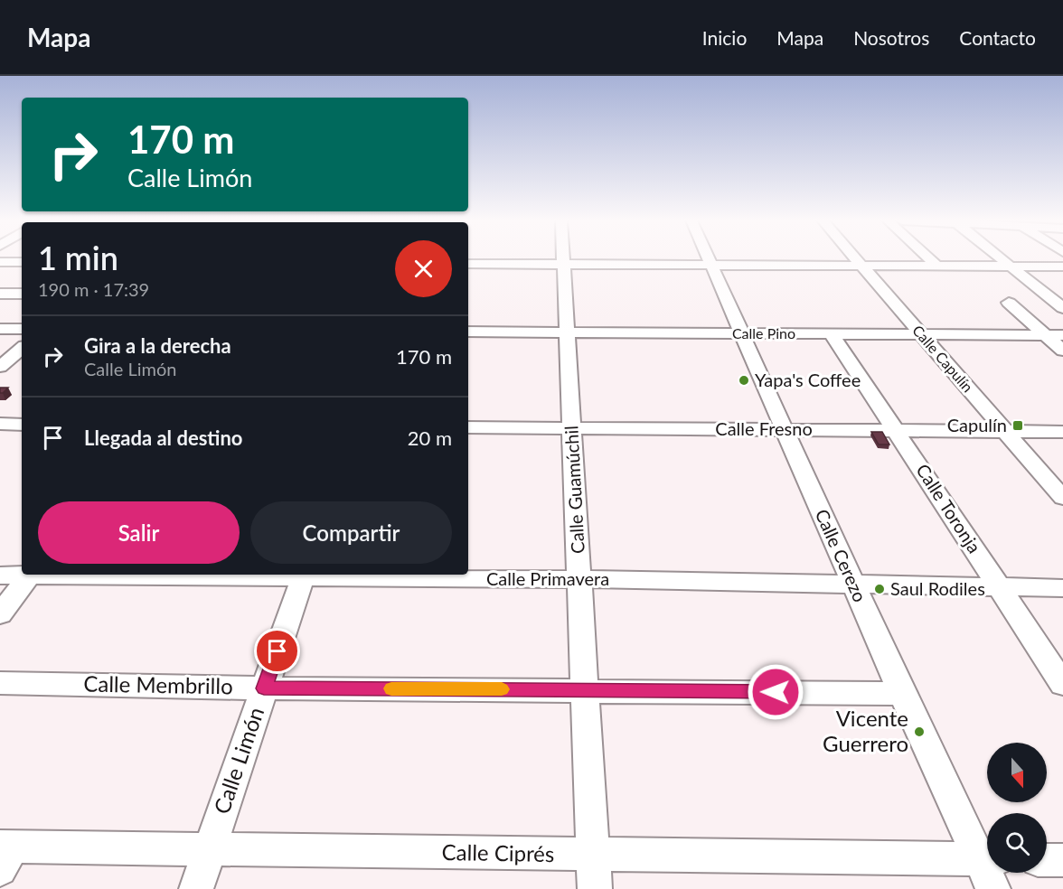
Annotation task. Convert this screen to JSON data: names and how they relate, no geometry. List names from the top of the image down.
{
  "streets": {
    "street": [
      "Calle Pino",
      "Calle Capulín",
      "Calle Fresno",
      "Calle Guamúchil",
      "Calle Toronja",
      "Calle Cerezo",
      "Calle Primavera",
      "Calle Membrillo",
      "Calle Limón",
      "Calle Ciprés"
    ]
  },
  "crossings": [
    ["Calle Pino", "Calle Capulín"],
    ["Calle Pino", "Calle Guamúchil"],
    ["Calle Pino", "Calle Toronja"],
    ["Calle Pino", "Calle Cerezo"],
    ["Calle Capulín", "Calle Fresno"],
    ["Calle Fresno", "Calle Guamúchil"],
    ["Calle Fresno", "Calle Toronja"],
    ["Calle Fresno", "Calle Cerezo"],
    ["Calle Guamúchil", "Calle Primavera"],
    ["Calle Guamúchil", "Calle Membrillo"],
    ["Calle Guamúchil", "Calle Ciprés"],
    ["Calle Toronja", "Calle Primavera"],
    ["Calle Cerezo", "Calle Primavera"],
    ["Calle Cerezo", "Calle Membrillo"],
    ["Calle Primavera", "Calle Limón"],
    ["Calle Membrillo", "Calle Limón"],
    ["Calle Limón", "Calle Ciprés"]
  ],
  "places": {
    "other": ["Yapa's Coffee", "Saul Rodiles", "Vicente Guerrero"],
    "transit": ["Capulín"]
  },
  "north": "bottom",
  "page": {
    "header": "Mapa",
    "nav": [
      "Inicio",
      "Mapa",
      "Nosotros",
      "Contacto"
    ],
    "turn": ["170 m", "Calle Limón"],
    "heading": ["1 min", "190 m · 17:39"],
    "list": [
      {
        "name": "Gira a la derecha",
        "note": "Calle Limón",
        "value": "170 m"
      },
      {
        "name": "Llegada al destino",
        "value": "20 m"
      }
    ],
    "buttons": ["Salir", "Compartir"]
  }
}
